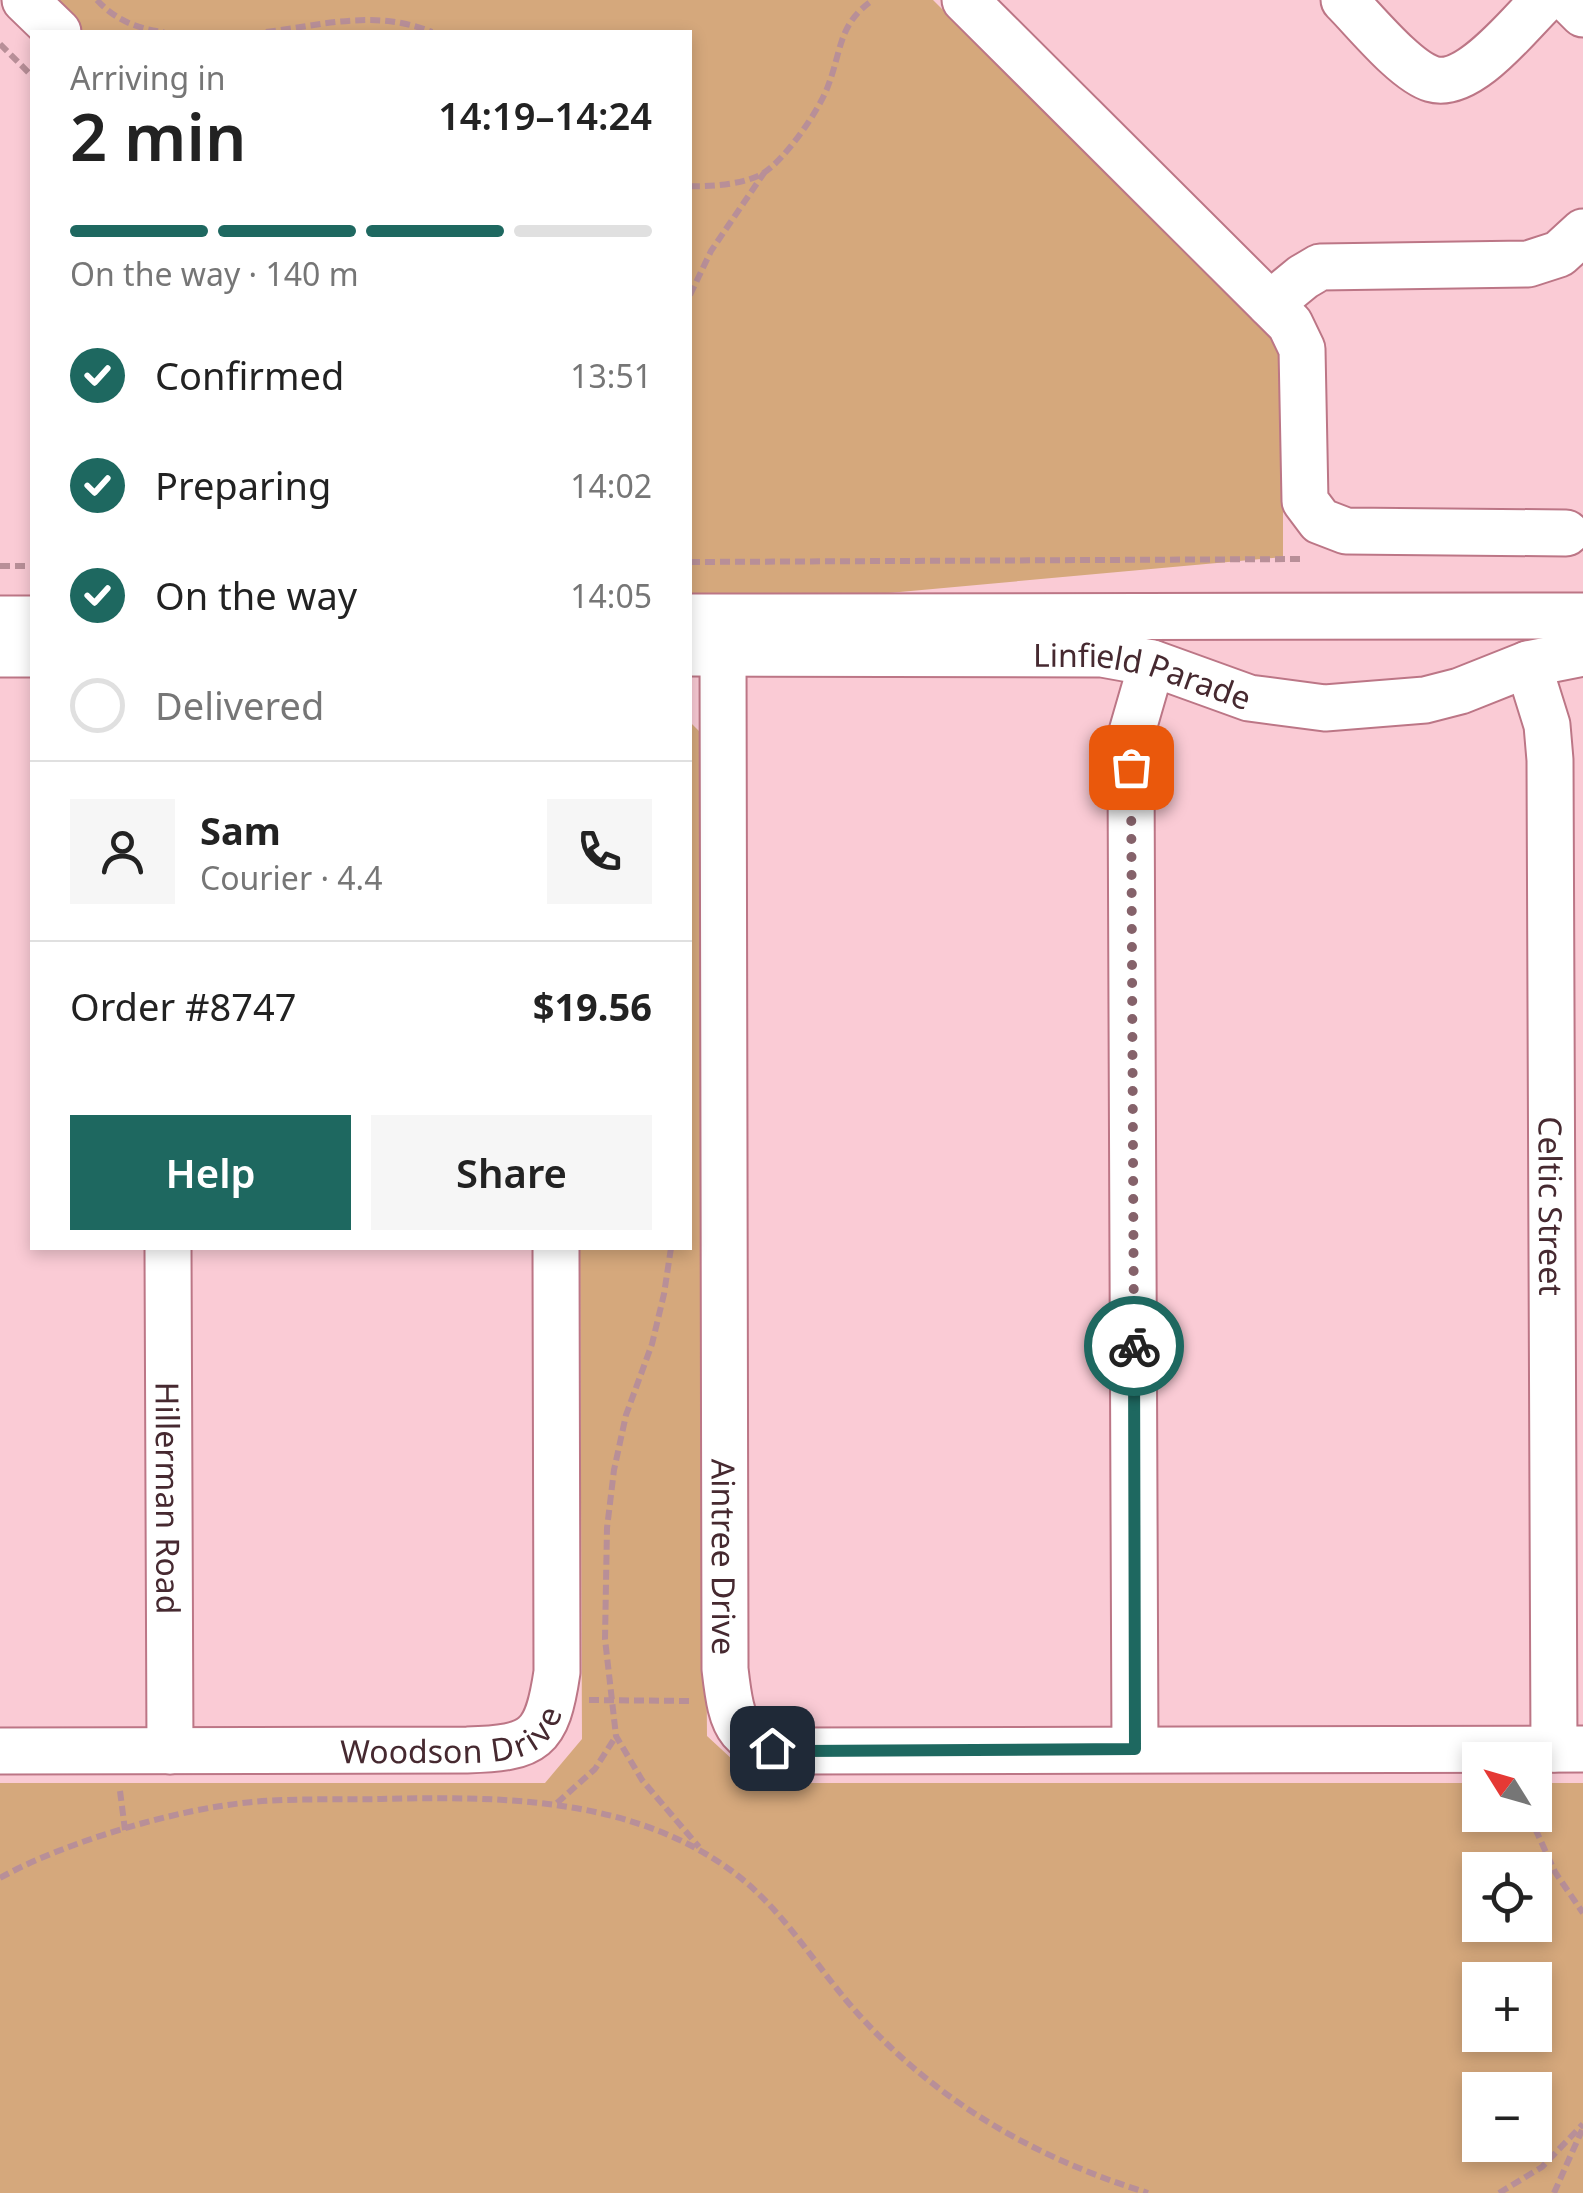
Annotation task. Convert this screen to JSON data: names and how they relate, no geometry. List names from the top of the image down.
{
  "streets": {
    "street": [
      "Linfield Parade",
      "Celtic Street",
      "Hillerman Road",
      "Aintree Drive",
      "Woodson Drive"
    ]
  },
  "crossings": [
    ["Linfield Parade", "Celtic Street"],
    ["Linfield Parade", "Aintree Drive"],
    ["Celtic Street", "Aintree Drive"],
    ["Hillerman Road", "Woodson Drive"]
  ],
  "north": "top left",
  "page": {
    "heading": ["2 min", "Arriving in", "14:19–14:24"],
    "panel": [
      "Sam",
      "Courier · 4.4",
      "Order #8747",
      "$19.56"
    ],
    "bar": "On the way · 140 m",
    "list": [
      ["Confirmed", "13:51"],
      ["Preparing", "14:02"],
      ["On the way", "14:05"],
      "Delivered"
    ],
    "buttons": ["Help", "Share"],
    "map_buttons": ["+", "−"]
  }
}
